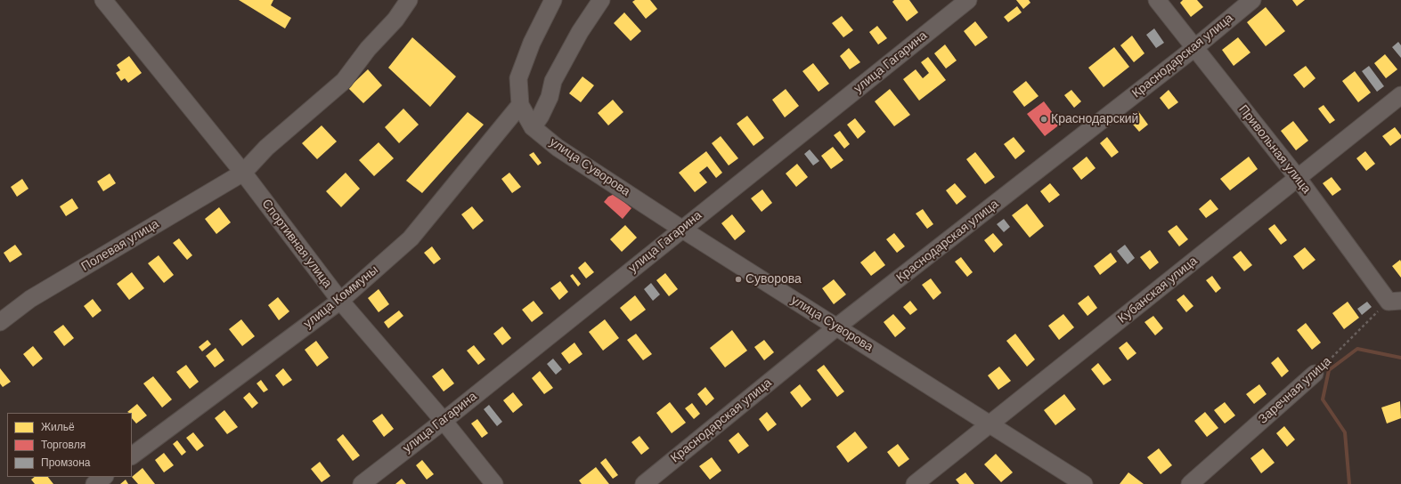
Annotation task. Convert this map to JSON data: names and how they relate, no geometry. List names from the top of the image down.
{
  "streets": {
    "street": [
      "Краснодарская улица",
      "улица Гагарина",
      "Привольная улица",
      "улица Суворова",
      "Спортивная улица",
      "Полевая улица",
      "Кубанская улица",
      "улица Коммуны",
      "Заречная улица"
    ]
  },
  "crossings": [
    ["Краснодарская улица", "Привольная улица"],
    ["Краснодарская улица", "улица Суворова"],
    ["улица Гагарина", "улица Суворова"],
    ["улица Гагарина", "Спортивная улица"],
    ["Привольная улица", "Кубанская улица"],
    ["Привольная улица", "Заречная улица"],
    ["улица Суворова", "Кубанская улица"],
    ["улица Суворова", "улица Коммуны"],
    ["Спортивная улица", "Полевая улица"],
    ["Спортивная улица", "улица Коммуны"]
  ],
  "places": ["Краснодарский", "Суворова"],
  "legend": ["Жильё", "Торговля", "Промзона"]
}
